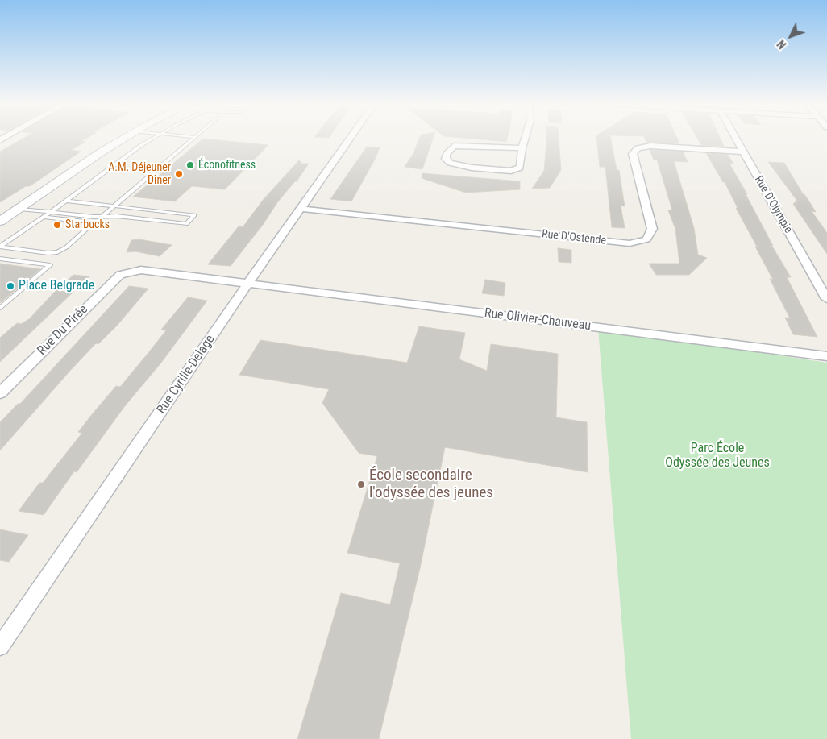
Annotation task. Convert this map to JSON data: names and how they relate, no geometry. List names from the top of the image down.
{
  "streets": {
    "street": [
      "Rue D'Olympie",
      "Rue D'Ostende",
      "Rue Olivier-Chauveau",
      "Rue Du Pirée",
      "Rue Cyrille-Delage"
    ]
  },
  "crossings": [
    ["Rue D'Olympie", "Rue D'Ostende"],
    ["Rue D'Ostende", "Rue Cyrille-Delage"],
    ["Rue Olivier-Chauveau", "Rue Du Pirée"],
    ["Rue Olivier-Chauveau", "Rue Cyrille-Delage"],
    ["Rue Du Pirée", "Rue Cyrille-Delage"]
  ],
  "parks": ["Parc École Odyssée des Jeunes"],
  "places": [
    "Éconofitness",
    "A.M. Déjeuner Dîner",
    "Starbucks",
    "Place Belgrade",
    "École secondaire l'odyssée des jeunes"
  ],
  "north": "bottom left"
}
